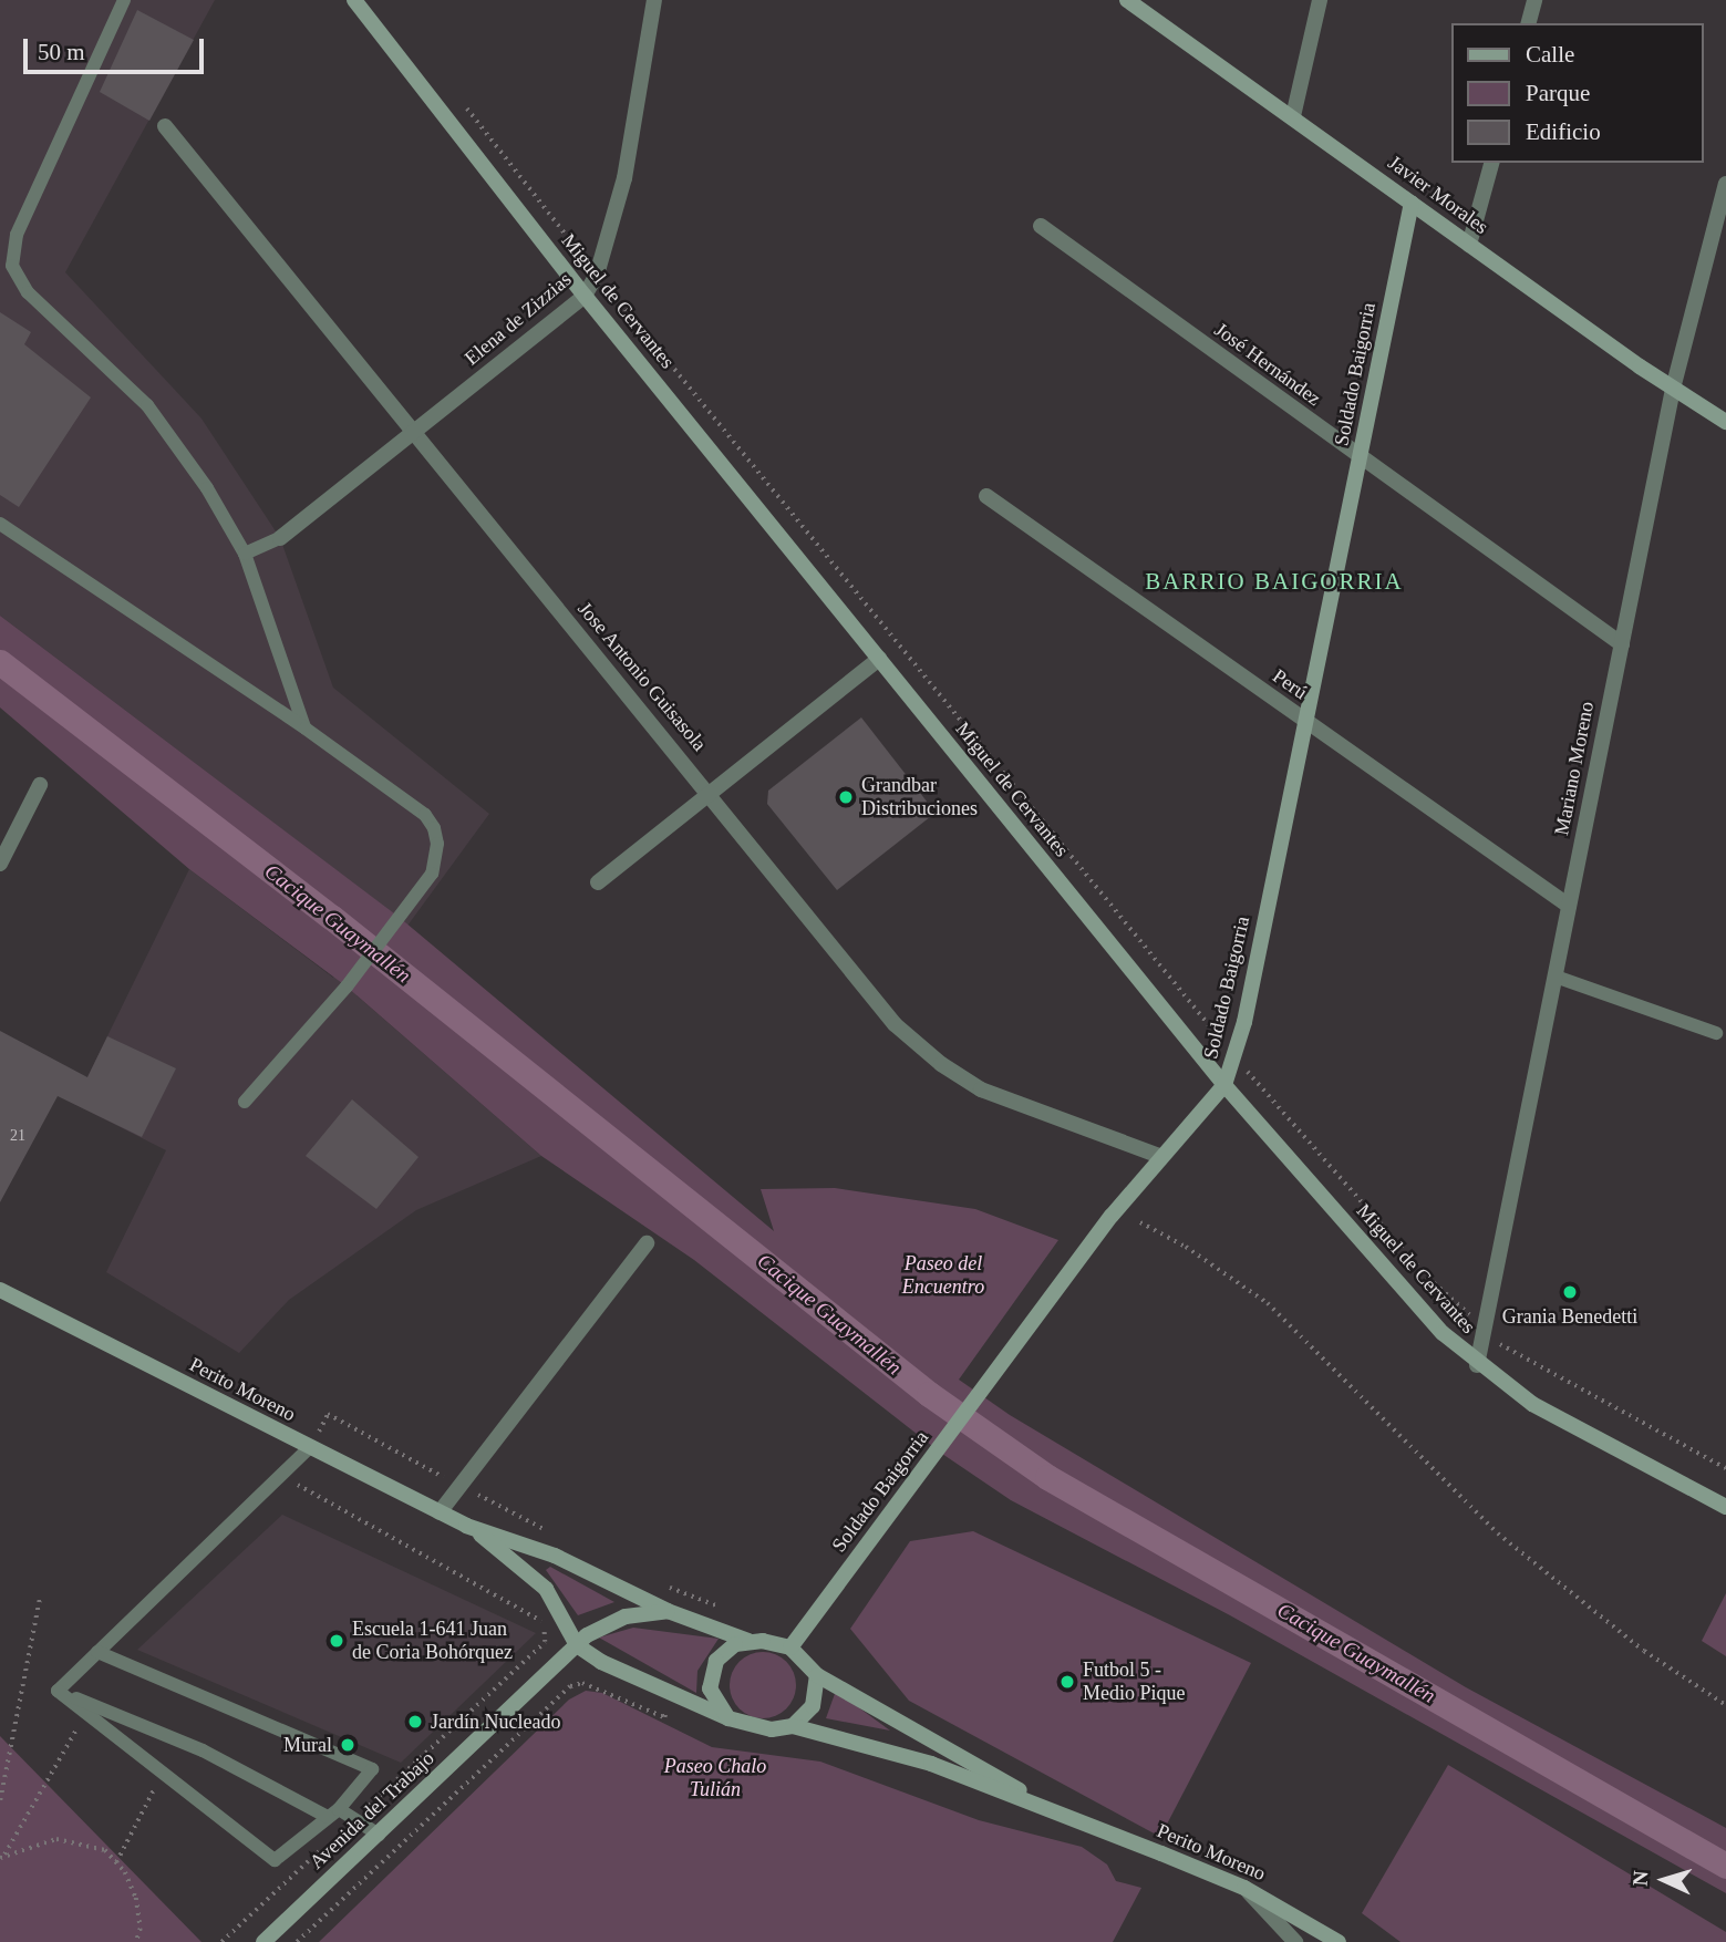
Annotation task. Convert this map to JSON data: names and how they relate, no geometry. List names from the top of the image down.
{
  "streets": {
    "main road": [
      "Javier Morales",
      "Miguel de Cervantes",
      "Soldado Baigorria",
      "Perito Moreno",
      "Avenida del Trabajo"
    ],
    "street": [
      "Elena de Zizzias",
      "José Hernández",
      "Jose Antonio Guisasola",
      "Perú",
      "Mariano Moreno"
    ]
  },
  "crossings": [
    ["Javier Morales", "Soldado Baigorria"],
    ["Javier Morales", "Mariano Moreno"],
    ["Miguel de Cervantes", "Elena de Zizzias"],
    ["Miguel de Cervantes", "Soldado Baigorria"],
    ["Miguel de Cervantes", "Mariano Moreno"],
    ["Elena de Zizzias", "Jose Antonio Guisasola"],
    ["José Hernández", "Soldado Baigorria"],
    ["José Hernández", "Mariano Moreno"],
    ["Soldado Baigorria", "Jose Antonio Guisasola"],
    ["Soldado Baigorria", "Perú"],
    ["Soldado Baigorria", "Perito Moreno"],
    ["Perú", "Mariano Moreno"],
    ["Perito Moreno", "Avenida del Trabajo"]
  ],
  "districts": ["BARRIO BAIGORRIA"],
  "water": ["Cacique Guaymallén"],
  "parks": ["Paseo del Encuentro", "Paseo Chalo Tulián"],
  "places": [
    "Grandbar Distribuciones",
    "Grania Benedetti",
    "Escuela 1-641 Juan de Coria Bohórquez",
    "Futbol 5 - Medio Pique",
    "Jardín Nucleado",
    "Mural"
  ],
  "house_numbers": ["21"],
  "legend": ["Calle", "Parque", "Edificio"],
  "scale_bar": "50 m",
  "north": "left"
}
